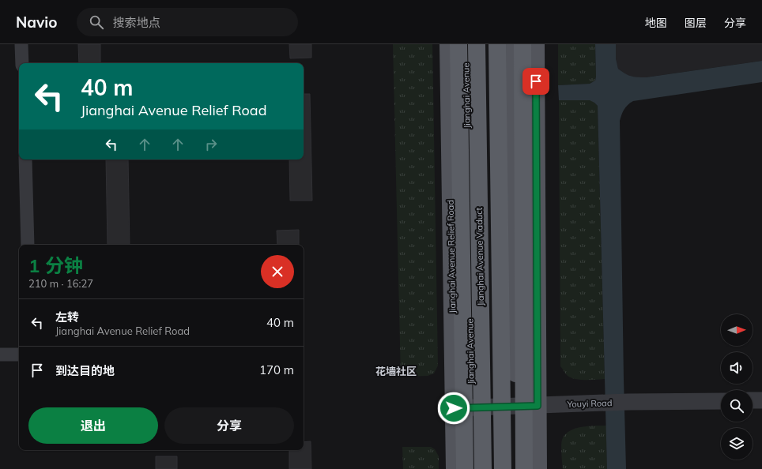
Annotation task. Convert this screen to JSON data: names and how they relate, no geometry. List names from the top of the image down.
{
  "streets": {
    "highway": ["Jianghai Avenue Viaduct"],
    "main road": ["Jianghai Avenue", "Jianghai Avenue Relief Road"],
    "street": ["Youyi Road"]
  },
  "crossings": [
    ["Jianghai Avenue", "Youyi Road"],
    ["Jianghai Avenue Relief Road", "Youyi Road"]
  ],
  "districts": ["花墙社区"],
  "north": "right",
  "page": {
    "header": "Navio",
    "search": "搜索地点",
    "nav": ["地图", "图层", "分享"],
    "turn": ["40 m", "Jianghai Avenue Relief Road"],
    "heading": ["1 分钟", "210 m · 16:27"],
    "list": [
      {
        "name": "左转",
        "note": "Jianghai Avenue Relief Road",
        "value": "40 m"
      },
      {
        "name": "到达目的地",
        "value": "170 m"
      }
    ],
    "buttons": ["退出", "分享"]
  }
}
